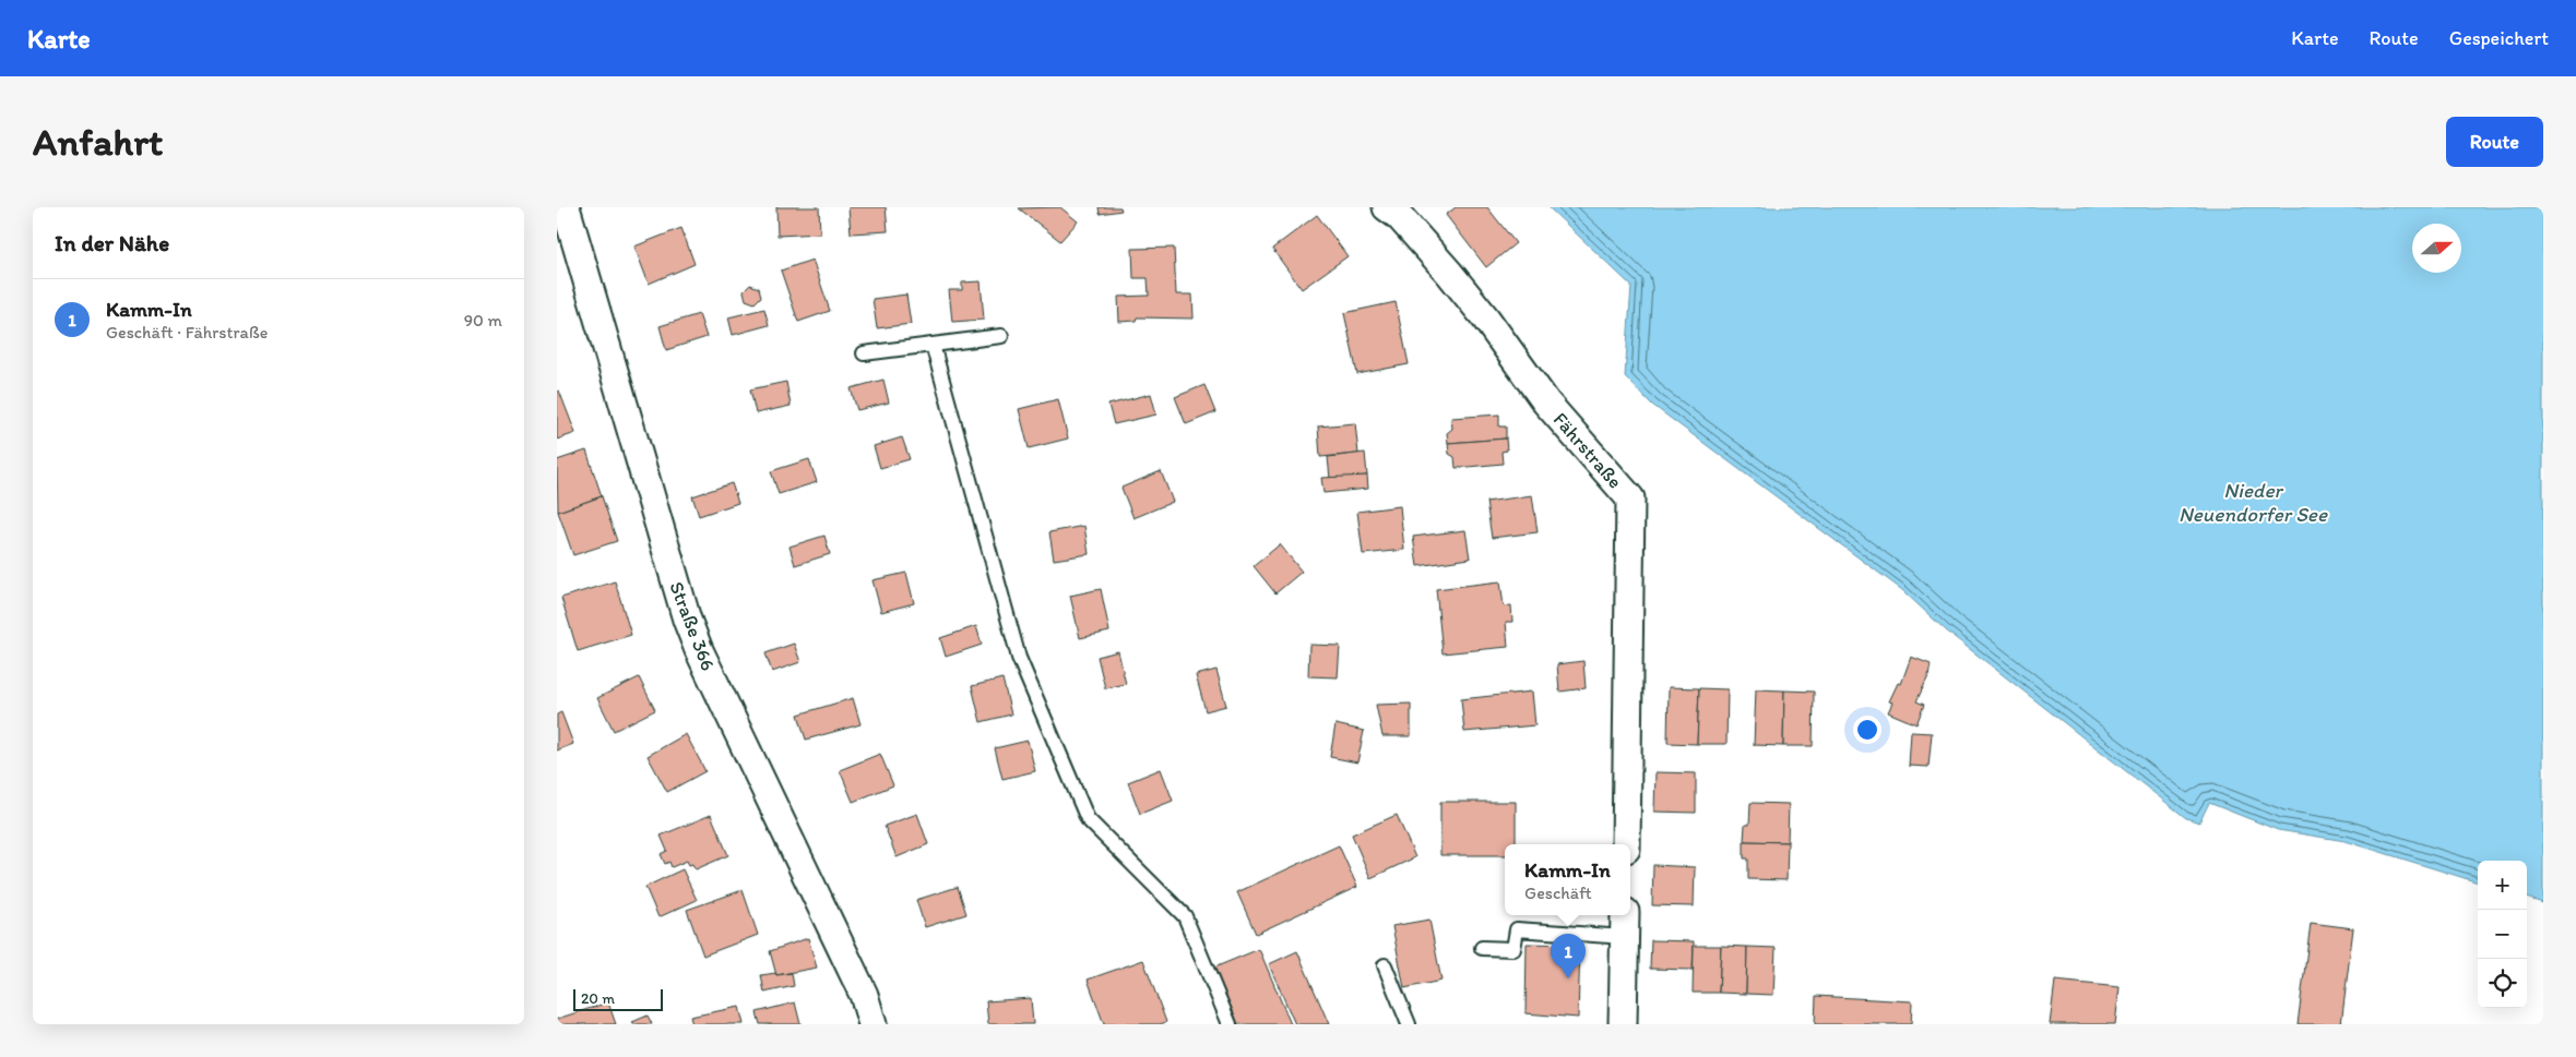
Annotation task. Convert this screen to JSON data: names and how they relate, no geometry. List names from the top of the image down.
{
  "streets": {
    "street": ["Fährstraße", "Straße 366"]
  },
  "water": ["Nieder Neuendorfer See"],
  "scale_bar": "20 m",
  "north": "right",
  "page": {
    "header": "Karte",
    "nav": ["Karte", "Route", "Gespeichert"],
    "buttons": "Route",
    "title": "Anfahrt",
    "heading": "In der Nähe",
    "list": [
      {
        "mark": "1",
        "name": "Kamm-In",
        "note": "Geschäft · Fährstraße",
        "value": "90 m"
      }
    ],
    "popup": ["Kamm-In", "Geschäft"],
    "map_buttons": ["+", "−"],
    "pins": "1",
    "scale": "20 m"
  }
}
